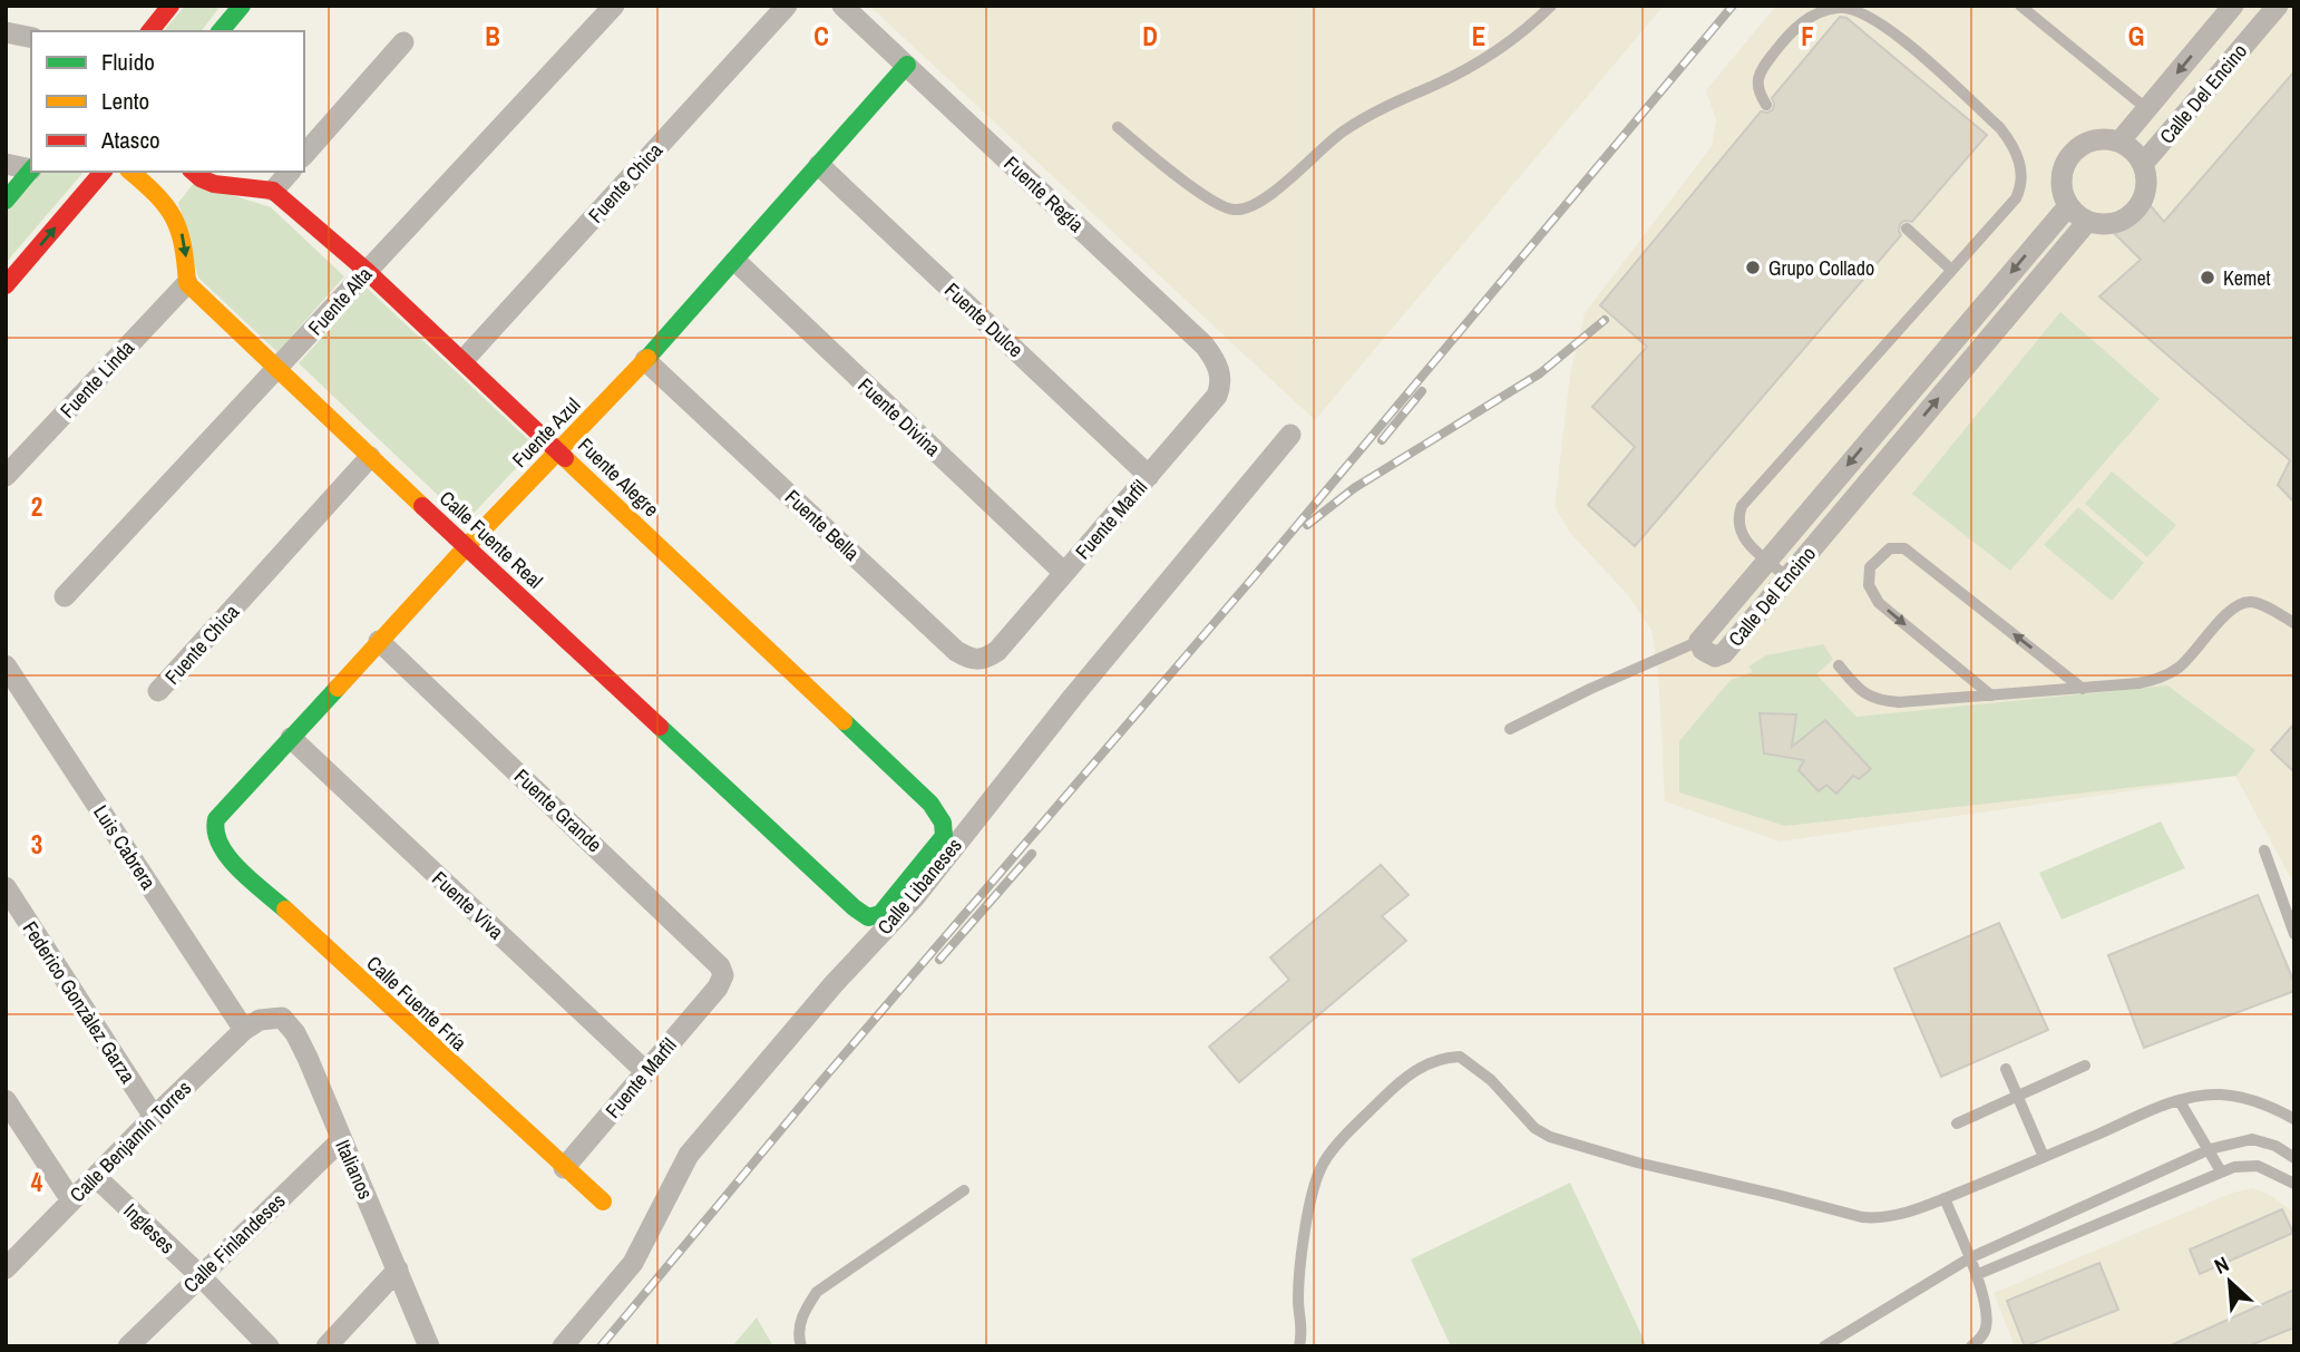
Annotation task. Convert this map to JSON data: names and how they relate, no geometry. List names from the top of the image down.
{
  "streets": {
    "street": [
      "Calle Del Encino",
      "Fuente Chica",
      "Fuente Regia",
      "Fuente Alta",
      "Fuente Dulce",
      "Fuente Linda",
      "Fuente Divina",
      "Fuente Azul",
      "Fuente Alegre",
      "Fuente Marfil",
      "Fuente Bella",
      "Calle Fuente Real",
      "Fuente Grande",
      "Luis Cabrera",
      "Calle Libaneses",
      "Fuente Viva",
      "Federico Gonzàlez Garza",
      "Calle Fuente Fría",
      "Calle Benjamín Torres",
      "Italianos",
      "Ingleses",
      "Calle Finlandeses"
    ]
  },
  "crossings": [
    ["Fuente Chica", "Fuente Alegre"],
    ["Fuente Chica", "Calle Fuente Real"],
    ["Fuente Regia", "Fuente Azul"],
    ["Fuente Regia", "Fuente Marfil"],
    ["Fuente Alta", "Fuente Alegre"],
    ["Fuente Alta", "Calle Fuente Real"],
    ["Fuente Dulce", "Fuente Azul"],
    ["Fuente Dulce", "Fuente Marfil"],
    ["Fuente Linda", "Calle Fuente Real"],
    ["Fuente Divina", "Fuente Azul"],
    ["Fuente Divina", "Fuente Marfil"],
    ["Fuente Azul", "Fuente Alegre"],
    ["Fuente Azul", "Fuente Bella"],
    ["Fuente Azul", "Calle Fuente Real"],
    ["Fuente Azul", "Fuente Grande"],
    ["Fuente Azul", "Fuente Viva"],
    ["Fuente Azul", "Calle Fuente Fría"],
    ["Fuente Alegre", "Calle Fuente Real"],
    ["Fuente Marfil", "Fuente Bella"],
    ["Fuente Marfil", "Fuente Grande"],
    ["Fuente Marfil", "Fuente Viva"],
    ["Fuente Marfil", "Calle Fuente Fría"],
    ["Luis Cabrera", "Calle Benjamín Torres"],
    ["Luis Cabrera", "Italianos"],
    ["Federico Gonzàlez Garza", "Calle Benjamín Torres"],
    ["Calle Benjamín Torres", "Italianos"],
    ["Calle Benjamín Torres", "Ingleses"],
    ["Italianos", "Calle Finlandeses"],
    ["Ingleses", "Calle Finlandeses"]
  ],
  "places": ["Grupo Collado", "Kemet"],
  "legend": ["Fluido", "Lento", "Atasco"],
  "north": "top left",
  "grid": {
    "columns": [
      "B",
      "C",
      "D",
      "E",
      "F",
      "G"
    ],
    "rows": ["2", "3", "4"]
  }
}
